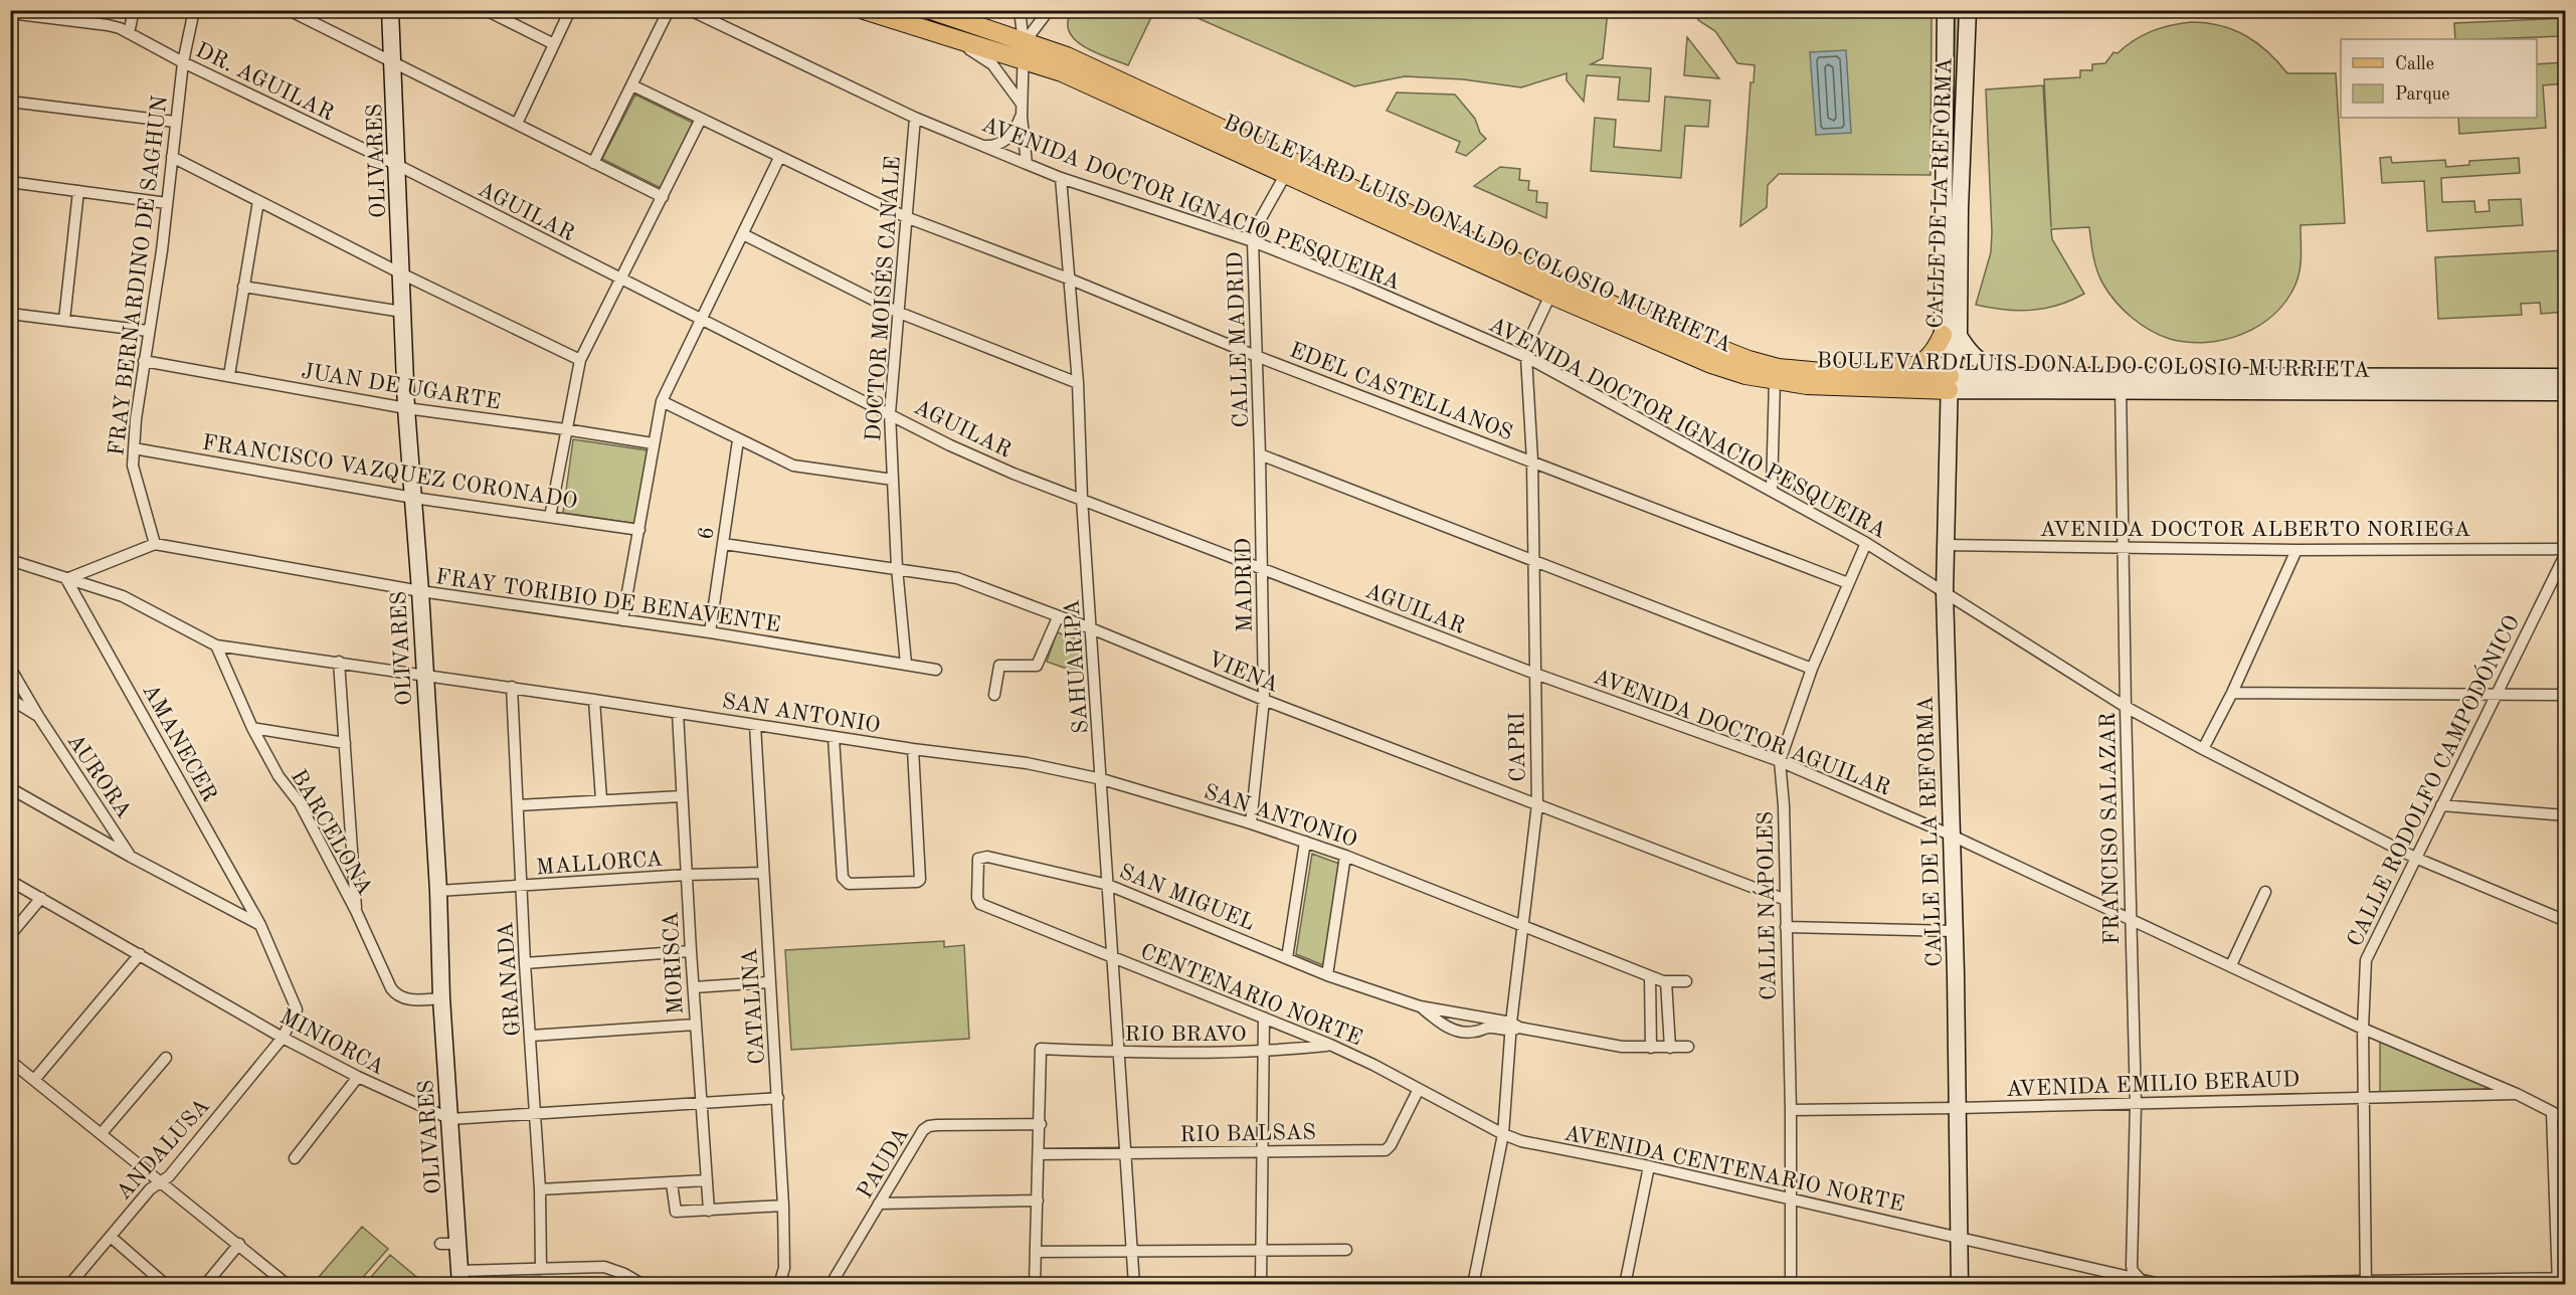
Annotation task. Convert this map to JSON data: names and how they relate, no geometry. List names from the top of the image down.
{
  "streets": {
    "main road": ["OLIVARES", "CALLE DE LA REFORMA", "BOULEVARD LUIS DONALDO COLOSIO MURRIETA"],
    "street": [
      "DR. AGUILAR",
      "AVENIDA DOCTOR IGNACIO PESQUEIRA",
      "AGUILAR",
      "FRAY BERNARDINO DE SAGHUN",
      "DOCTOR MOISÉS CANALE",
      "CALLE MADRID",
      "JUAN DE UGARTE",
      "EDEL CASTELLANOS",
      "FRANCISCO VAZQUEZ CORONADO",
      "AVENIDA DOCTOR ALBERTO NORIEGA",
      "6",
      "MADRID",
      "FRAY TORIBIO DE BENAVENTE",
      "SAHUARIPA",
      "VIENA",
      "SAN ANTONIO",
      "AVENIDA DOCTOR AGUILAR",
      "AMANECER",
      "CAPRI",
      "AURORA",
      "CALLE RODOLFO CAMPODÓNICO",
      "FRANCISO SALAZAR",
      "BARCELONA",
      "MALLORCA",
      "SAN MIGUEL",
      "CALLE NÁPOLES",
      "MORISCA",
      "GRANADA",
      "CENTENARIO NORTE",
      "CATALINA",
      "RIO BRAVO",
      "MINIORCA",
      "AVENIDA EMILIO BERAUD",
      "RIO BALSAS",
      "ANDALUSA",
      "PAUDA",
      "AVENIDA CENTENARIO NORTE"
    ]
  },
  "crossings": [
    ["DR. AGUILAR", "OLIVARES"],
    ["DR. AGUILAR", "AGUILAR"],
    ["DR. AGUILAR", "FRAY BERNARDINO DE SAGHUN"],
    ["OLIVARES", "AGUILAR"],
    ["OLIVARES", "JUAN DE UGARTE"],
    ["OLIVARES", "FRANCISCO VAZQUEZ CORONADO"],
    ["OLIVARES", "FRAY TORIBIO DE BENAVENTE"],
    ["OLIVARES", "SAN ANTONIO"],
    ["OLIVARES", "BARCELONA"],
    ["OLIVARES", "MALLORCA"],
    ["OLIVARES", "MINIORCA"],
    ["CALLE DE LA REFORMA", "AVENIDA DOCTOR IGNACIO PESQUEIRA"],
    ["CALLE DE LA REFORMA", "BOULEVARD LUIS DONALDO COLOSIO MURRIETA"],
    ["CALLE DE LA REFORMA", "AVENIDA DOCTOR ALBERTO NORIEGA"],
    ["CALLE DE LA REFORMA", "AVENIDA DOCTOR AGUILAR"],
    ["CALLE DE LA REFORMA", "AVENIDA EMILIO BERAUD"],
    ["CALLE DE LA REFORMA", "AVENIDA CENTENARIO NORTE"],
    ["AVENIDA DOCTOR IGNACIO PESQUEIRA", "DOCTOR MOISÉS CANALE"],
    ["AVENIDA DOCTOR IGNACIO PESQUEIRA", "CALLE MADRID"],
    ["AVENIDA DOCTOR IGNACIO PESQUEIRA", "SAHUARIPA"],
    ["AVENIDA DOCTOR IGNACIO PESQUEIRA", "CAPRI"],
    ["AVENIDA DOCTOR IGNACIO PESQUEIRA", "CALLE RODOLFO CAMPODÓNICO"],
    ["AVENIDA DOCTOR IGNACIO PESQUEIRA", "FRANCISO SALAZAR"],
    ["AVENIDA DOCTOR IGNACIO PESQUEIRA", "CALLE NÁPOLES"],
    ["AGUILAR", "DOCTOR MOISÉS CANALE"],
    ["AGUILAR", "MADRID"],
    ["AGUILAR", "SAHUARIPA"],
    ["AGUILAR", "AVENIDA DOCTOR AGUILAR"],
    ["AGUILAR", "CAPRI"],
    ["BOULEVARD LUIS DONALDO COLOSIO MURRIETA", "CALLE MADRID"],
    ["BOULEVARD LUIS DONALDO COLOSIO MURRIETA", "CAPRI"],
    ["BOULEVARD LUIS DONALDO COLOSIO MURRIETA", "FRANCISO SALAZAR"],
    ["FRAY BERNARDINO DE SAGHUN", "JUAN DE UGARTE"],
    ["FRAY BERNARDINO DE SAGHUN", "FRANCISCO VAZQUEZ CORONADO"],
    ["FRAY BERNARDINO DE SAGHUN", "FRAY TORIBIO DE BENAVENTE"],
    ["DOCTOR MOISÉS CANALE", "FRAY TORIBIO DE BENAVENTE"],
    ["DOCTOR MOISÉS CANALE", "VIENA"],
    ["CALLE MADRID", "EDEL CASTELLANOS"],
    ["CALLE MADRID", "MADRID"],
    ["EDEL CASTELLANOS", "SAHUARIPA"],
    ["EDEL CASTELLANOS", "CAPRI"],
    ["EDEL CASTELLANOS", "CALLE NÁPOLES"],
    ["AVENIDA DOCTOR ALBERTO NORIEGA", "CALLE RODOLFO CAMPODÓNICO"],
    ["AVENIDA DOCTOR ALBERTO NORIEGA", "FRANCISO SALAZAR"],
    ["6", "FRAY TORIBIO DE BENAVENTE"],
    ["6", "VIENA"],
    ["MADRID", "VIENA"],
    ["MADRID", "SAN ANTONIO"],
    ["SAHUARIPA", "VIENA"],
    ["SAHUARIPA", "SAN ANTONIO"],
    ["SAHUARIPA", "SAN MIGUEL"],
    ["SAHUARIPA", "CENTENARIO NORTE"],
    ["SAHUARIPA", "RIO BRAVO"],
    ["SAHUARIPA", "RIO BALSAS"],
    ["VIENA", "CAPRI"],
    ["VIENA", "CALLE NÁPOLES"],
    ["SAN ANTONIO", "AMANECER"],
    ["SAN ANTONIO", "CAPRI"],
    ["SAN ANTONIO", "BARCELONA"],
    ["SAN ANTONIO", "MORISCA"],
    ["SAN ANTONIO", "GRANADA"],
    ["SAN ANTONIO", "CATALINA"],
    ["AVENIDA DOCTOR AGUILAR", "CAPRI"],
    ["AVENIDA DOCTOR AGUILAR", "CALLE RODOLFO CAMPODÓNICO"],
    ["AVENIDA DOCTOR AGUILAR", "FRANCISO SALAZAR"],
    ["AVENIDA DOCTOR AGUILAR", "CALLE NÁPOLES"],
    ["AVENIDA DOCTOR AGUILAR", "AVENIDA EMILIO BERAUD"],
    ["AMANECER", "ANDALUSA"],
    ["CAPRI", "SAN MIGUEL"],
    ["CAPRI", "CENTENARIO NORTE"],
    ["CAPRI", "AVENIDA CENTENARIO NORTE"],
    ["CALLE RODOLFO CAMPODÓNICO", "AVENIDA EMILIO BERAUD"],
    ["CALLE RODOLFO CAMPODÓNICO", "AVENIDA CENTENARIO NORTE"],
    ["FRANCISO SALAZAR", "AVENIDA EMILIO BERAUD"],
    ["FRANCISO SALAZAR", "AVENIDA CENTENARIO NORTE"],
    ["MALLORCA", "MORISCA"],
    ["MALLORCA", "GRANADA"],
    ["MALLORCA", "CATALINA"],
    ["SAN MIGUEL", "CENTENARIO NORTE"],
    ["CALLE NÁPOLES", "AVENIDA EMILIO BERAUD"],
    ["CALLE NÁPOLES", "AVENIDA CENTENARIO NORTE"],
    ["MORISCA", "MINIORCA"],
    ["GRANADA", "MINIORCA"],
    ["CENTENARIO NORTE", "RIO BRAVO"],
    ["CENTENARIO NORTE", "RIO BALSAS"],
    ["CENTENARIO NORTE", "AVENIDA CENTENARIO NORTE"],
    ["CATALINA", "MINIORCA"],
    ["RIO BRAVO", "PAUDA"],
    ["MINIORCA", "ANDALUSA"]
  ],
  "legend": ["Calle", "Parque"]
}
